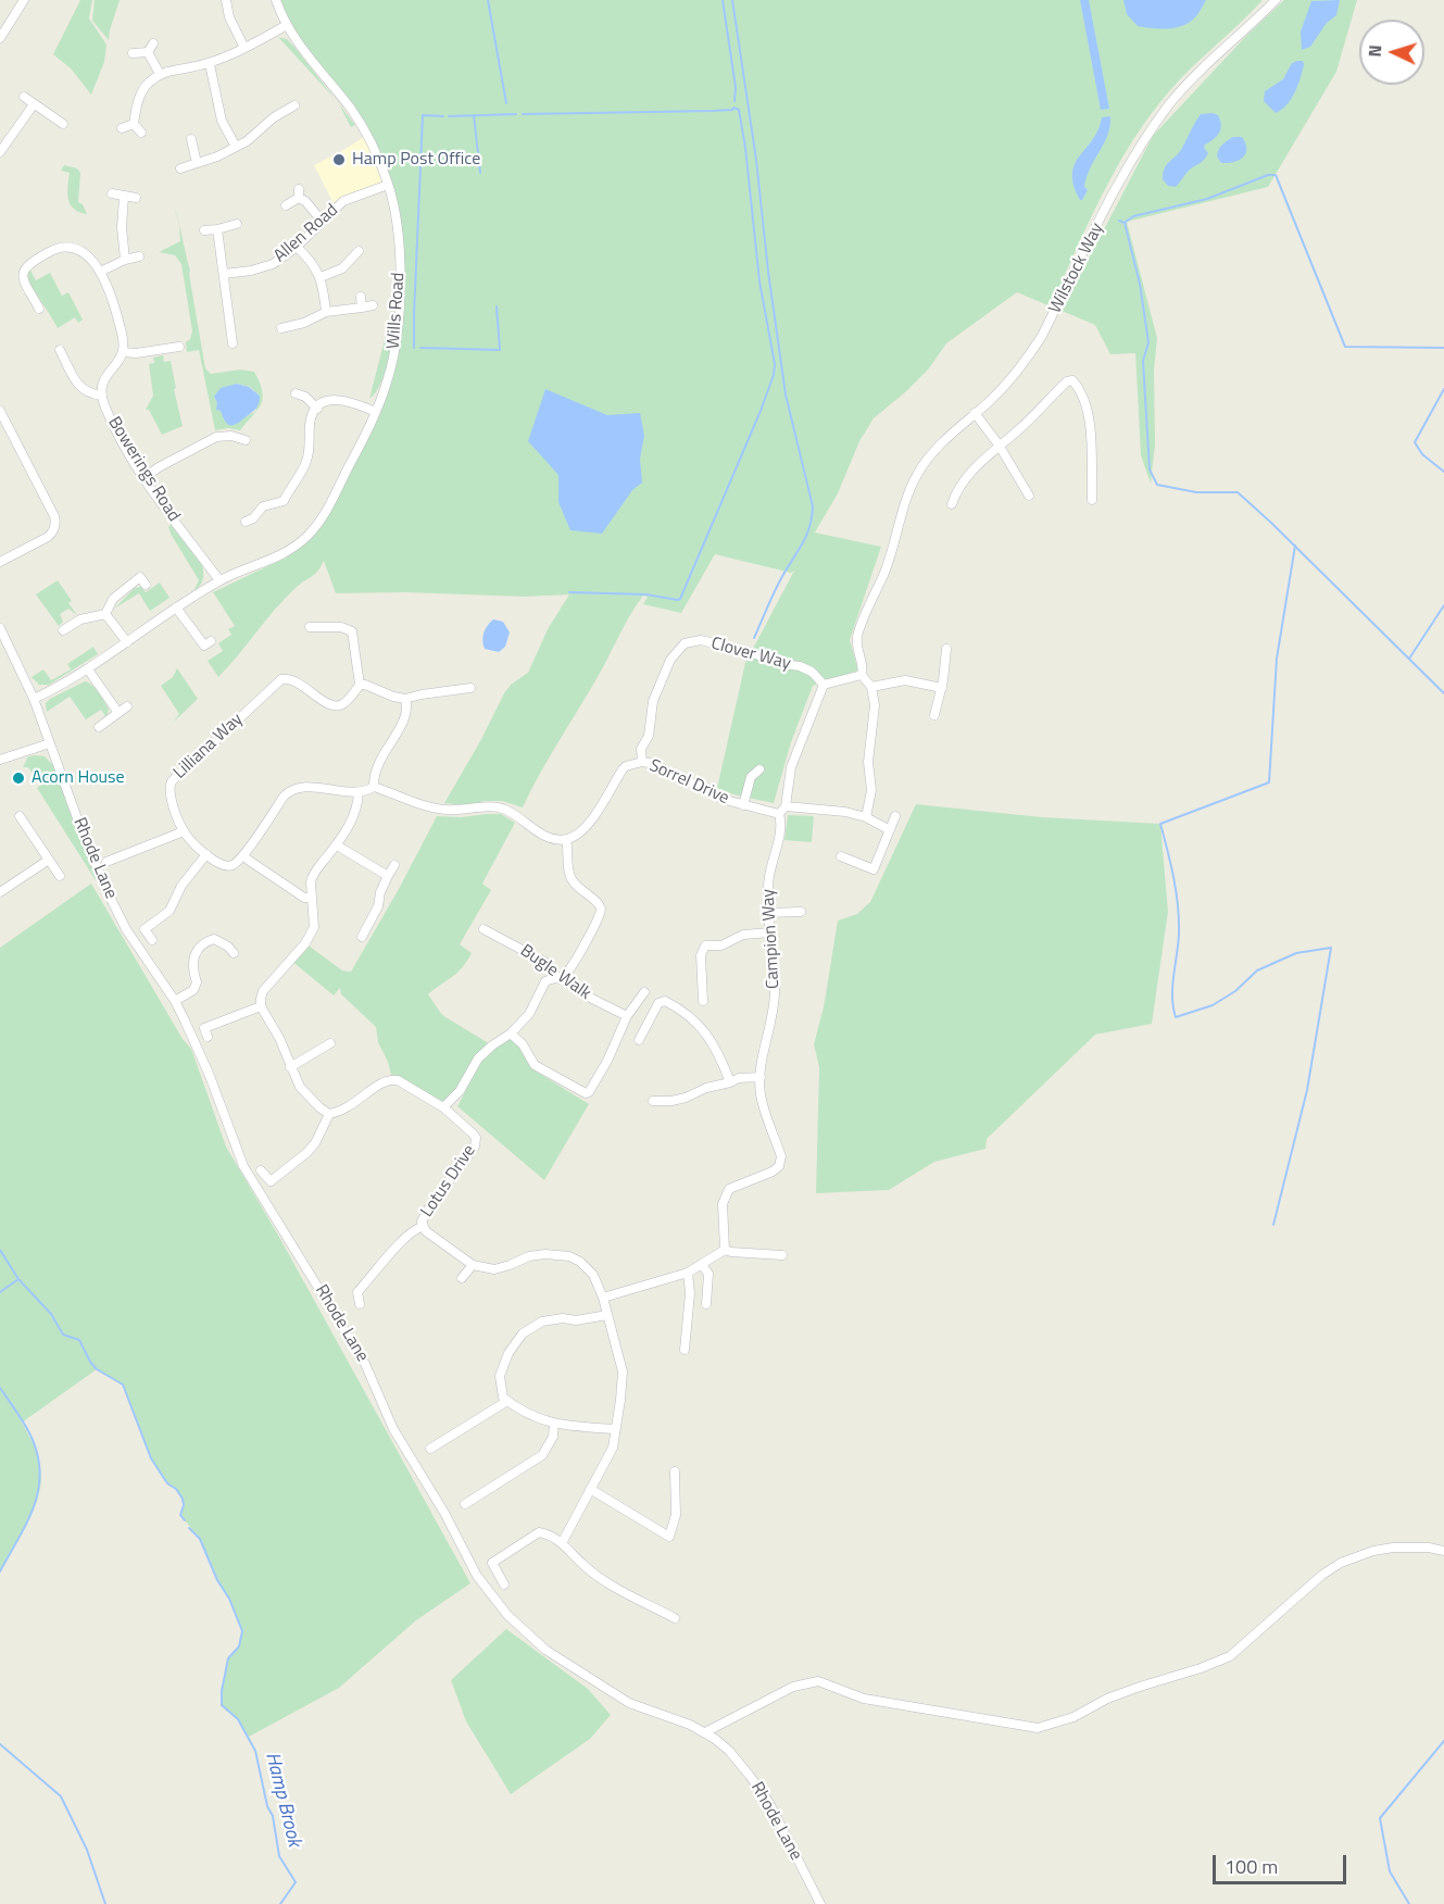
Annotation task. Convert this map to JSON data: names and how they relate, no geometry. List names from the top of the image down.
{
  "streets": {
    "street": [
      "Allen Road",
      "Wilstock Way",
      "Wills Road",
      "Bowerings Road",
      "Clover Way",
      "Lilliana Way",
      "Sorrel Drive",
      "Rhode Lane",
      "Campion Way",
      "Bugle Walk",
      "Lotus Drive"
    ]
  },
  "crossings": [
    ["Allen Road", "Wills Road"],
    ["Wills Road", "Bowerings Road"],
    ["Clover Way", "Sorrel Drive"],
    ["Sorrel Drive", "Campion Way"]
  ],
  "water": ["Hamp Brook"],
  "places": ["Hamp Post Office", "Acorn House"],
  "scale_bar": "100 m",
  "north": "left"
}
